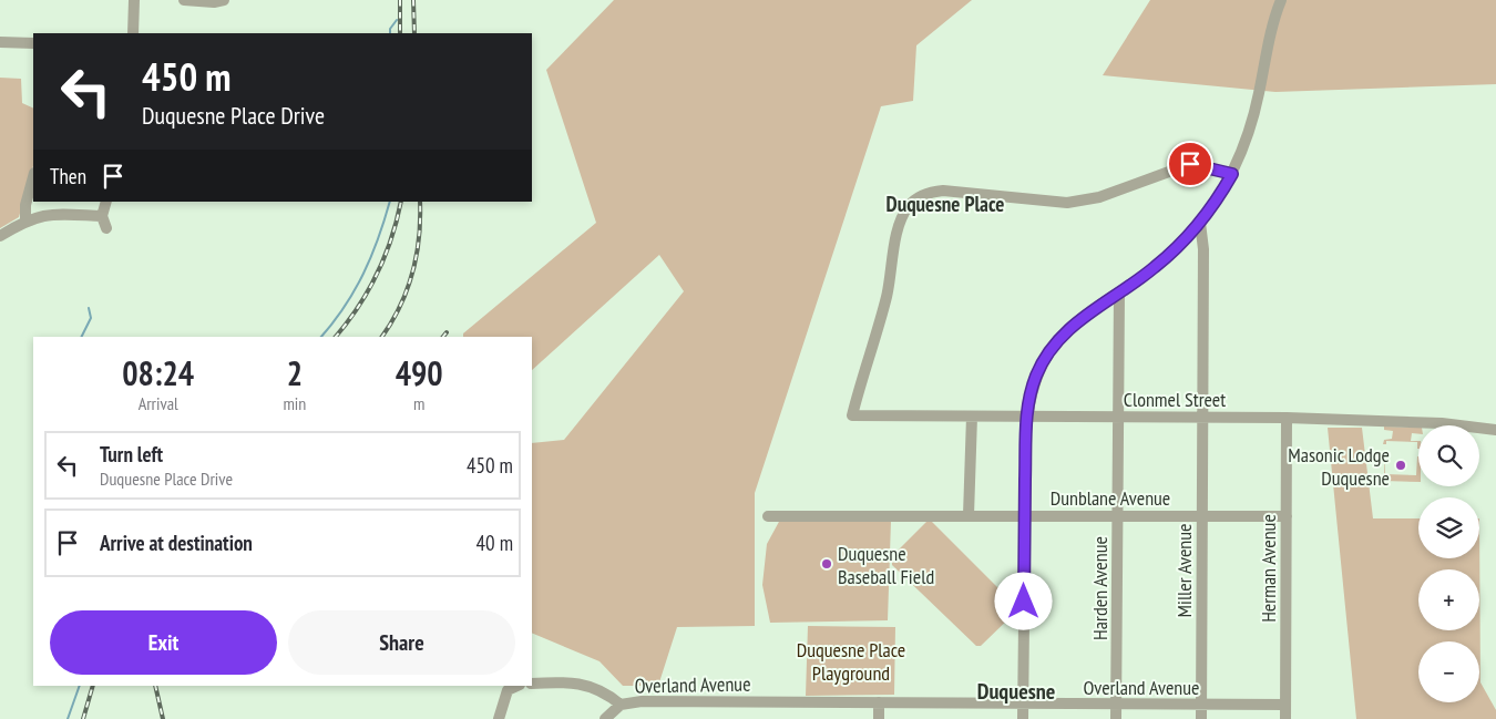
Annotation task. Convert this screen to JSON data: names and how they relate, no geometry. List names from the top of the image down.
{
  "streets": {
    "street": [
      "Clonmel Street",
      "Dunblane Avenue",
      "Herman Avenue",
      "Miller Avenue",
      "Harden Avenue",
      "Overland Avenue"
    ]
  },
  "crossings": [
    ["Clonmel Street", "Herman Avenue"],
    ["Clonmel Street", "Miller Avenue"],
    ["Clonmel Street", "Harden Avenue"],
    ["Dunblane Avenue", "Herman Avenue"],
    ["Dunblane Avenue", "Miller Avenue"],
    ["Dunblane Avenue", "Harden Avenue"],
    ["Herman Avenue", "Overland Avenue"],
    ["Miller Avenue", "Overland Avenue"],
    ["Harden Avenue", "Overland Avenue"]
  ],
  "districts": ["Duquesne Place", "Duquesne"],
  "parks": ["Duquesne Place Playground"],
  "places": ["Masonic Lodge Duquesne", "Duquesne Baseball Field"],
  "page": {
    "turn": ["450 m", "Duquesne Place Drive"],
    "then": "Then",
    "eta": [
      "08:24",
      "Arrival",
      "2",
      "min",
      "490",
      "m"
    ],
    "map_buttons": ["+", "−"],
    "list": [
      {
        "name": "Turn left",
        "note": "Duquesne Place Drive",
        "value": "450 m"
      },
      {
        "name": "Arrive at destination",
        "value": "40 m"
      }
    ],
    "buttons": ["Exit", "Share"]
  }
}
